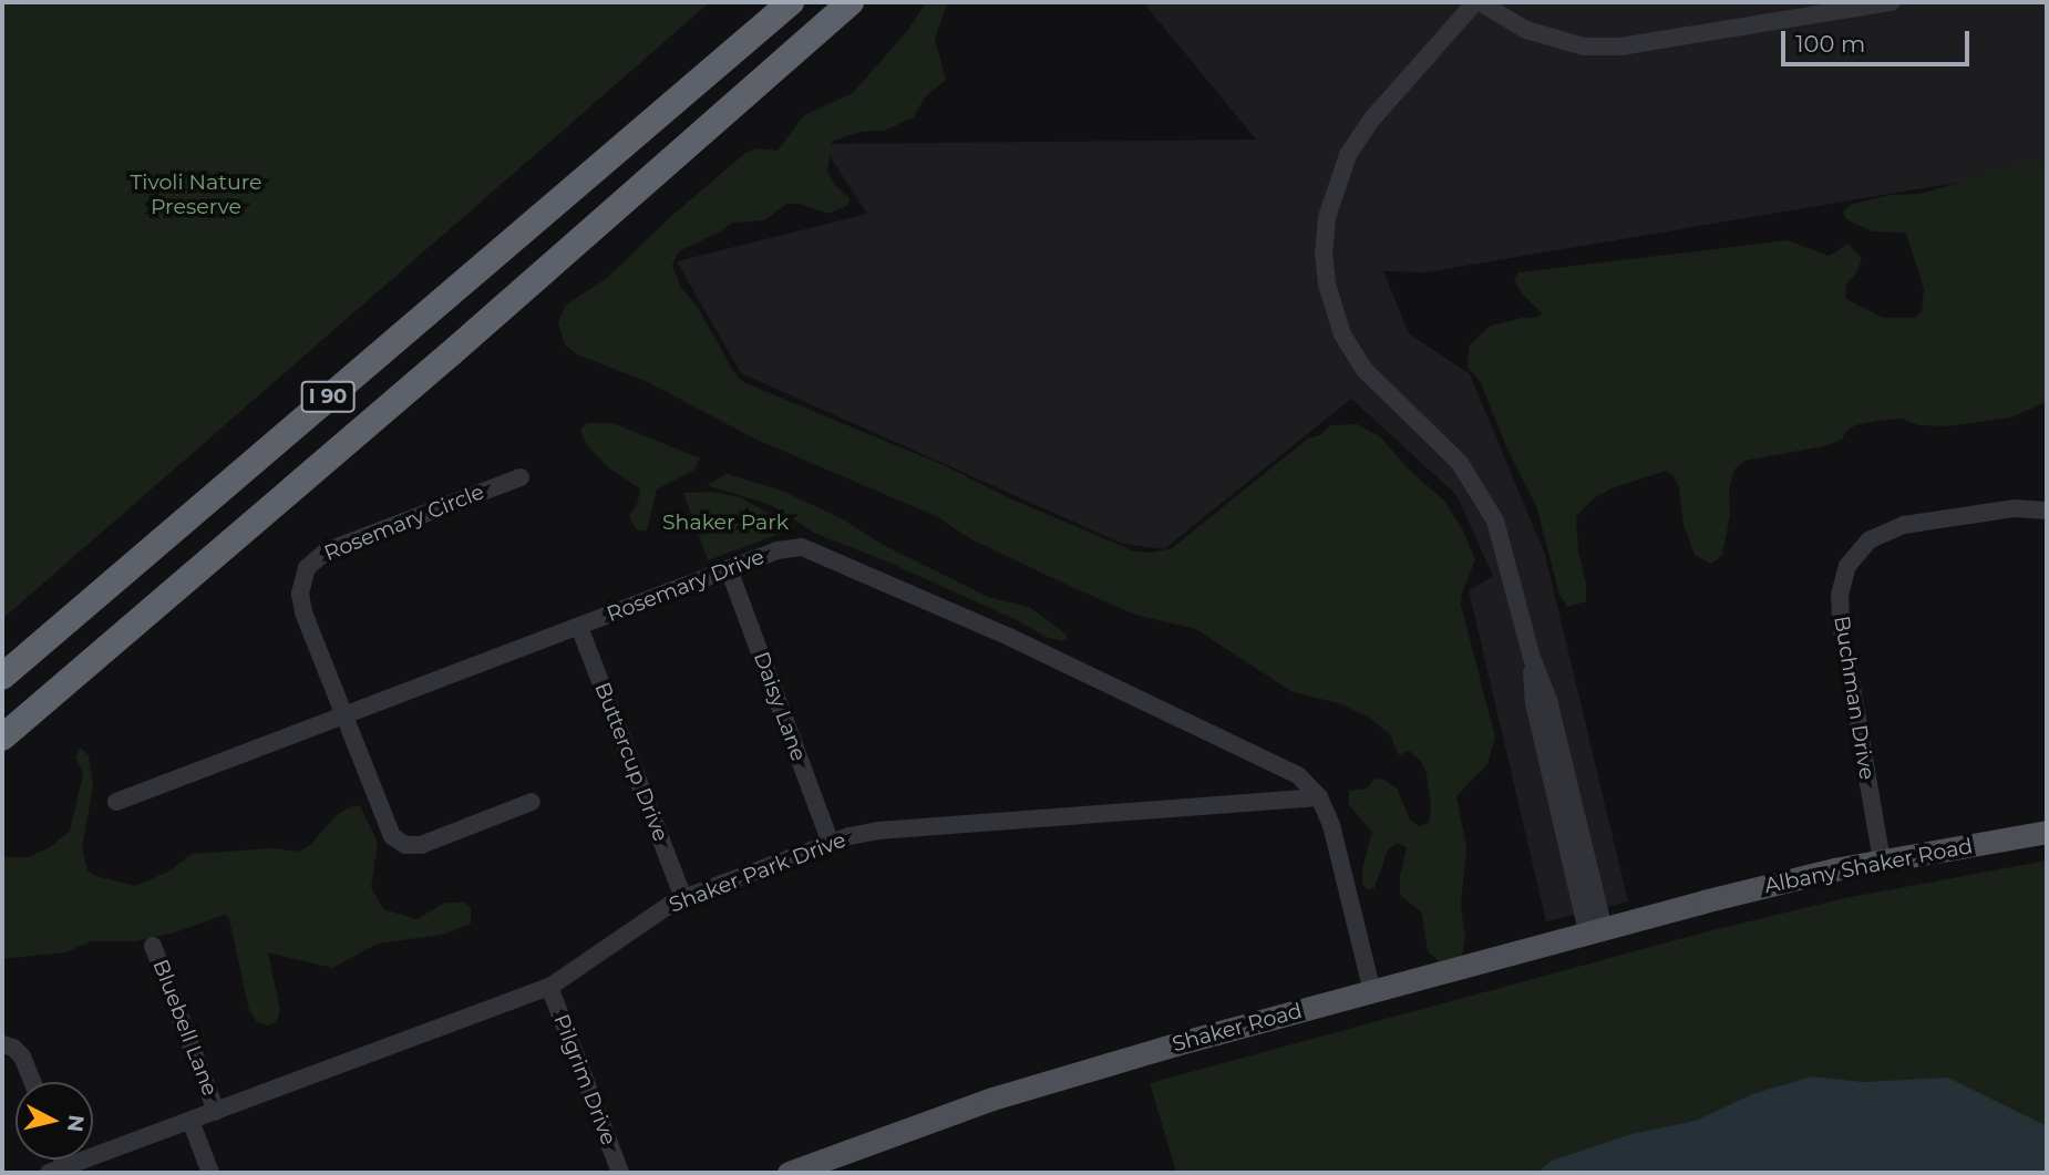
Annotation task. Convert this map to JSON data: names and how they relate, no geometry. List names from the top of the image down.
{
  "streets": {
    "highway": ["I 90"],
    "main road": ["Albany Shaker Road", "Shaker Road"],
    "street": [
      "Rosemary Circle",
      "Rosemary Drive",
      "Buchman Drive",
      "Daisy Lane",
      "Buttercup Drive",
      "Shaker Park Drive",
      "Bluebell Lane",
      "Pilgrim Drive"
    ]
  },
  "crossings": [
    ["Rosemary Circle", "Rosemary Drive"],
    ["Rosemary Drive", "Daisy Lane"],
    ["Rosemary Drive", "Buttercup Drive"],
    ["Rosemary Drive", "Shaker Park Drive"],
    ["Buchman Drive", "Albany Shaker Road"],
    ["Daisy Lane", "Shaker Park Drive"],
    ["Buttercup Drive", "Shaker Park Drive"],
    ["Albany Shaker Road", "Shaker Road"],
    ["Shaker Park Drive", "Bluebell Lane"],
    ["Shaker Park Drive", "Pilgrim Drive"]
  ],
  "parks": ["Tivoli Nature Preserve", "Shaker Park"],
  "scale_bar": "100 m",
  "north": "right"
}
